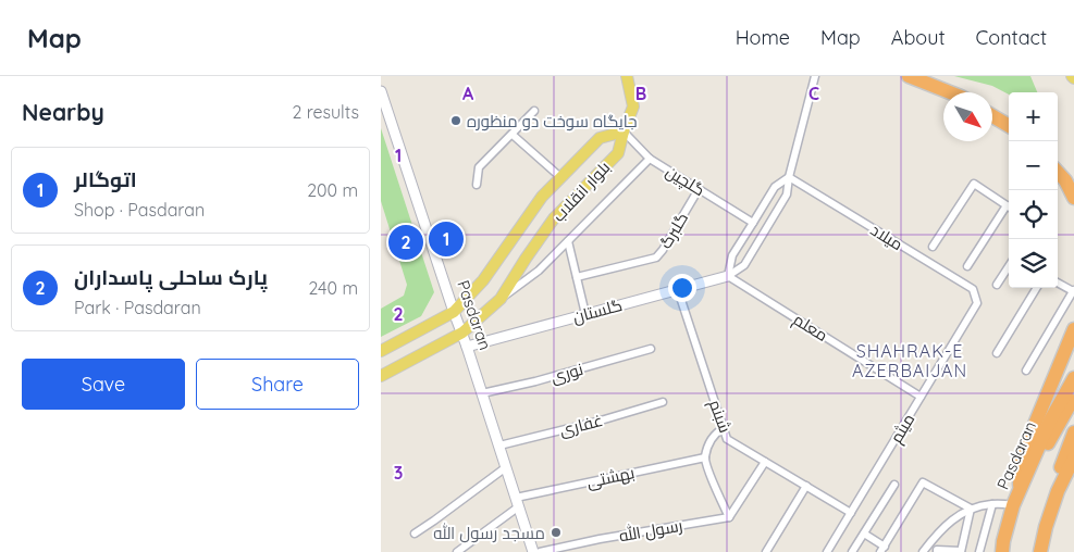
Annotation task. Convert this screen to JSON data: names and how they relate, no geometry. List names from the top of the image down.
{
  "streets": {
    "highway": ["Pasdaran"],
    "main road": ["بلوار انقلاب", "گلستان"],
    "street": [
      "گلچین",
      "گلبرگ",
      "میلاد",
      "معلم",
      "نوری",
      "شبنم",
      "غفاری",
      "میثم",
      "بهشتی",
      "رسول الله"
    ]
  },
  "crossings": [
    ["گلچین", "بلوار انقلاب"],
    ["گلچین", "گلبرگ"],
    ["بلوار انقلاب", "Pasdaran"],
    ["میلاد", "گلستان"],
    ["میلاد", "میثم"],
    ["گلستان", "Pasdaran"],
    ["گلستان", "معلم"],
    ["گلستان", "شبنم"],
    ["Pasdaran", "نوری"],
    ["Pasdaran", "غفاری"],
    ["Pasdaran", "بهشتی"],
    ["معلم", "میثم"],
    ["شبنم", "میثم"]
  ],
  "districts": ["SHAHRAK-E AZERBAIJAN"],
  "places": ["جایگاه سوخت دو منظوره", "مسجد رسول الله"],
  "north": "bottom right",
  "page": {
    "header": "Map",
    "nav": [
      "Home",
      "Map",
      "About",
      "Contact"
    ],
    "heading": ["Nearby", "2 results"],
    "map_buttons": ["+", "−"],
    "list": [
      {
        "mark": "1",
        "name": "اتوگالر",
        "note": "Shop · Pasdaran",
        "value": "200 m"
      },
      {
        "mark": "2",
        "name": "پارک ساحلی پاسداران",
        "note": "Park · Pasdaran",
        "value": "240 m"
      }
    ],
    "pins": ["1", "2"],
    "buttons": ["Save", "Share"]
  },
  "grid": {
    "columns": ["A", "B", "C"],
    "rows": ["1", "2", "3"]
  }
}
